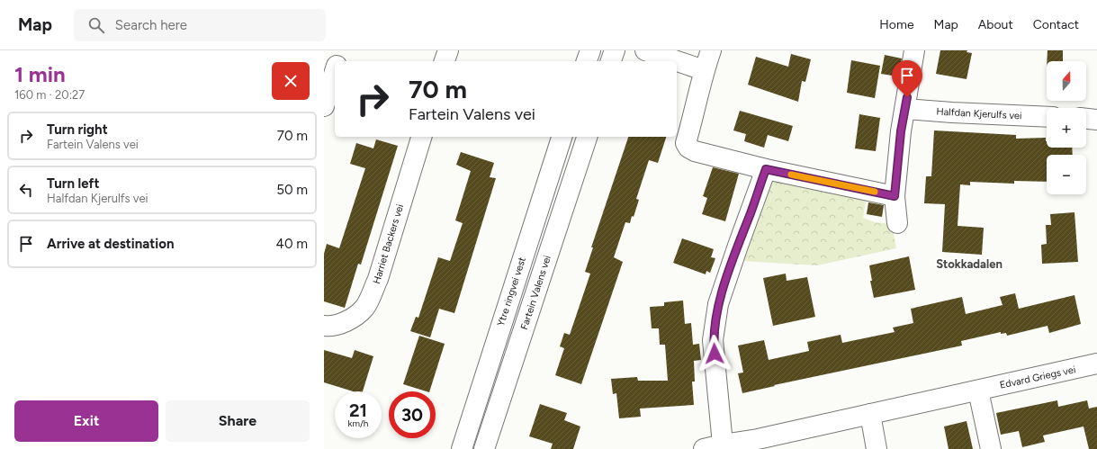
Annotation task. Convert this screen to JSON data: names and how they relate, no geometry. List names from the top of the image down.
{
  "streets": {
    "street": [
      "Halfdan Kjerulfs vei",
      "Harriet Backers vei",
      "Ytre ringvei vest",
      "Fartein Valens vei",
      "Edvard Griegs vei"
    ]
  },
  "districts": ["Stokkadalen"],
  "north": "top",
  "page": {
    "header": "Map",
    "search": "Search here",
    "nav": [
      "Home",
      "Map",
      "About",
      "Contact"
    ],
    "heading": ["1 min", "160 m · 20:27"],
    "map_buttons": ["+", "−"],
    "turn": ["70 m", "Fartein Valens vei"],
    "list": [
      {
        "name": "Turn right",
        "note": "Fartein Valens vei",
        "value": "70 m"
      },
      {
        "name": "Turn left",
        "note": "Halfdan Kjerulfs vei",
        "value": "50 m"
      },
      {
        "name": "Arrive at destination",
        "value": "40 m"
      }
    ],
    "speed": "21 km/h",
    "limit": "30",
    "buttons": ["Exit", "Share"]
  }
}
